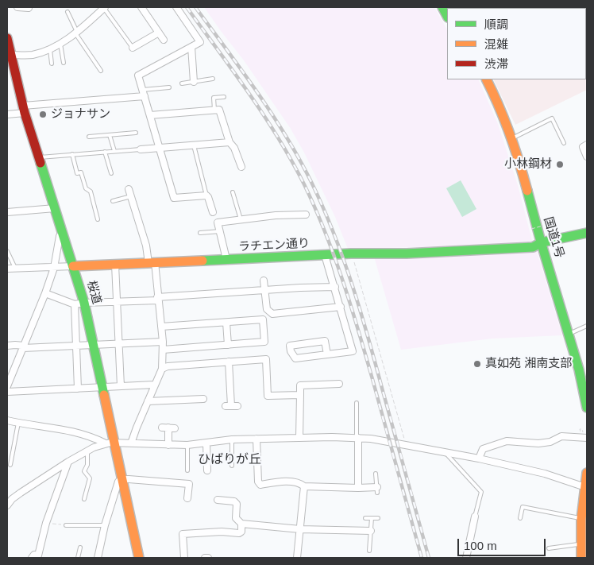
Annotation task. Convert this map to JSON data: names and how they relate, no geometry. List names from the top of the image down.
{
  "streets": {
    "main road": ["国道1号", "ラチエン通り", "桜道"]
  },
  "crossings": [
    ["国道1号", "ラチエン通り"],
    ["ラチエン通り", "桜道"]
  ],
  "districts": ["ひばりが丘"],
  "places": ["ジョナサン", "小林鋼材", "真如苑 湘南支部"],
  "legend": ["順調", "混雑", "渋滞"],
  "scale_bar": "100 m"
}
